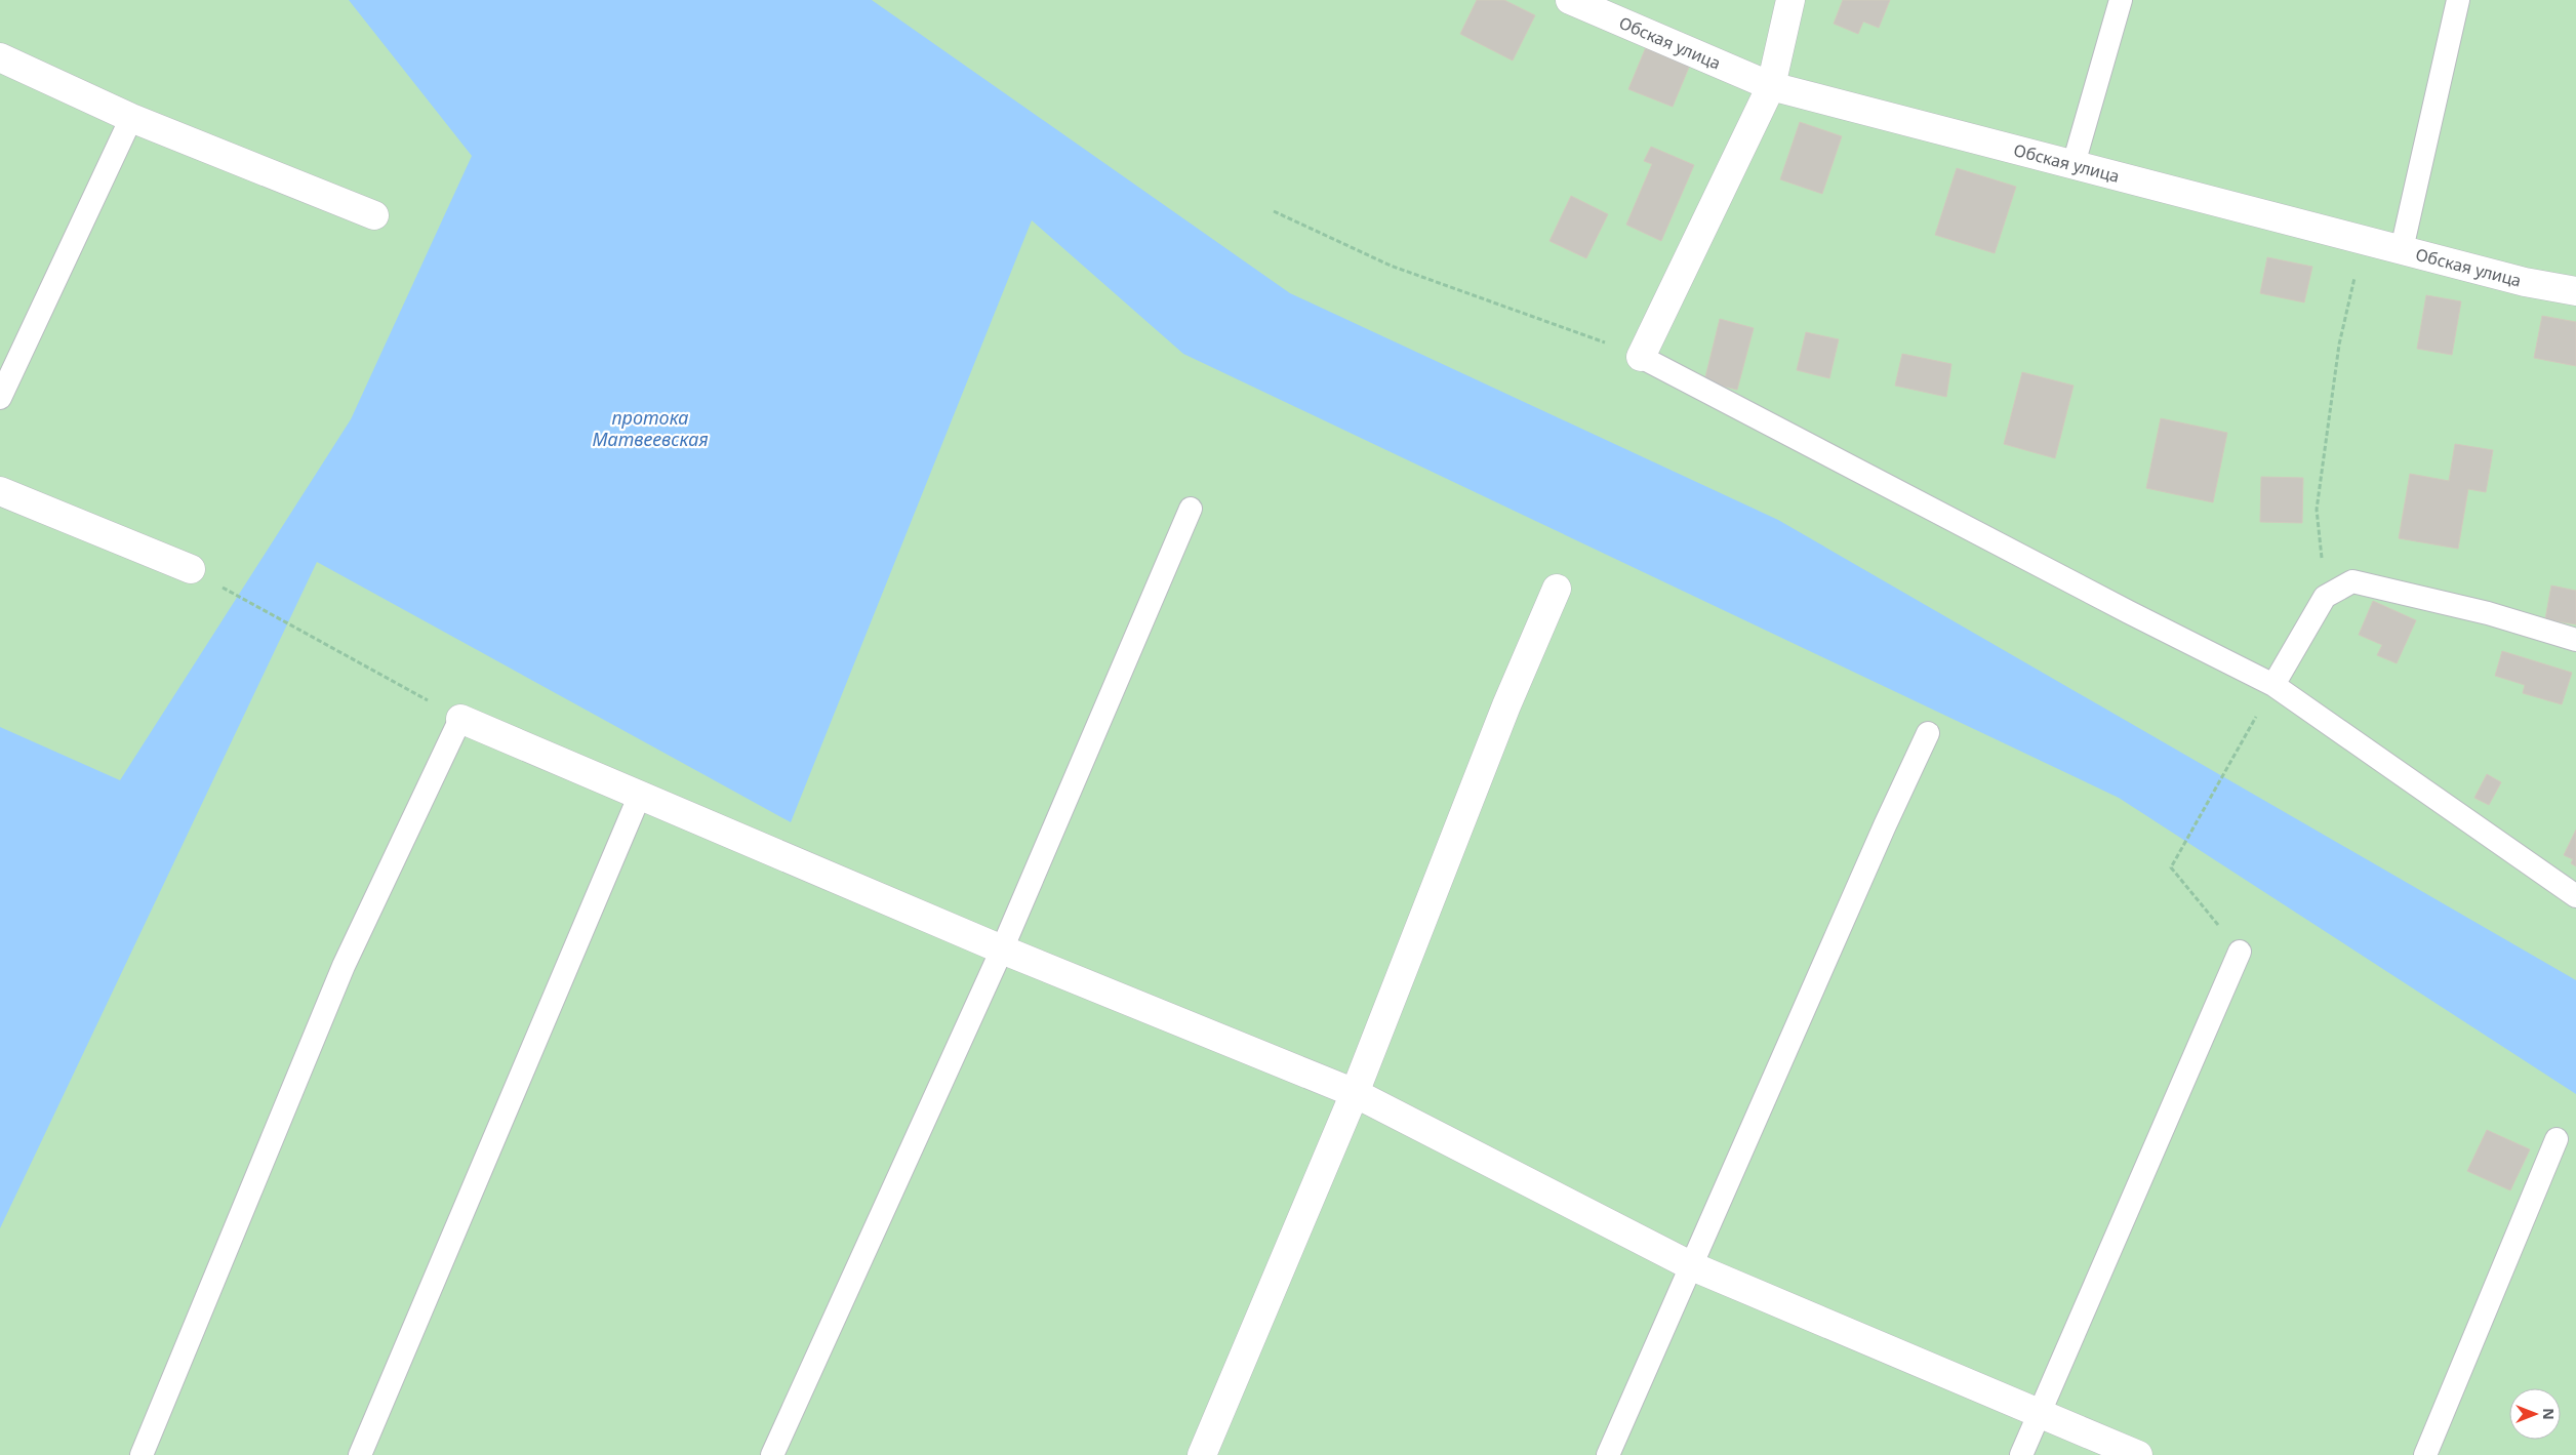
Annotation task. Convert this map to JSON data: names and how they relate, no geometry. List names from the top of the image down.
{
  "streets": {
    "street": ["Обская улица"]
  },
  "water": ["протока Матвеевская"],
  "north": "right"
}
